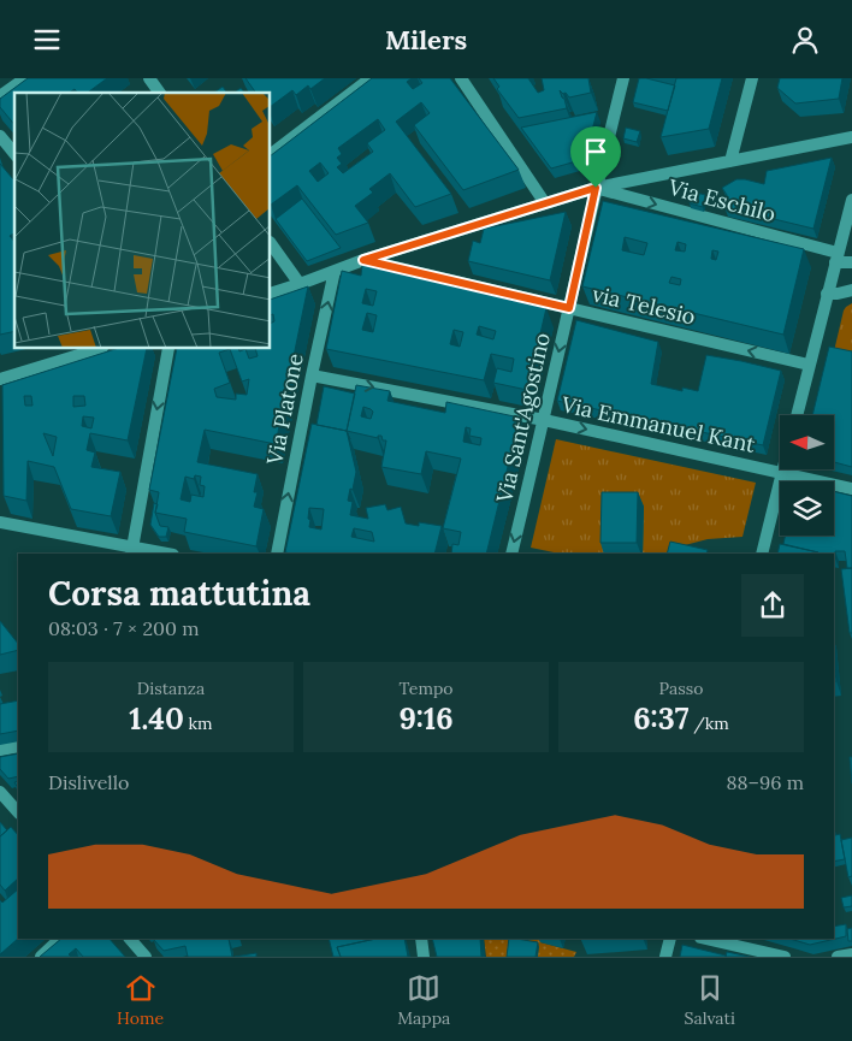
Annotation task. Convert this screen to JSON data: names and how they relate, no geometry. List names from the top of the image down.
{
  "streets": {
    "street": [
      "Via Eschilo",
      "via Telesio",
      "Via Platone",
      "Via Sant'Agostino",
      "Via Emmanuel Kant"
    ]
  },
  "crossings": [
    ["Via Eschilo", "Via Sant'Agostino"],
    ["via Telesio", "Via Sant'Agostino"],
    ["Via Platone", "Via Emmanuel Kant"],
    ["Via Sant'Agostino", "Via Emmanuel Kant"]
  ],
  "one_way": [
    "Via Eschilo",
    "via Telesio",
    "Via Platone",
    "Via Sant'Agostino",
    "Via Emmanuel Kant"
  ],
  "north": "left",
  "page": {
    "header": "Milers",
    "heading": ["Corsa mattutina", "08:03 · 7 × 200 m"],
    "stats": [
      ["Distanza", "1.40 km"],
      ["Tempo", "9:16"],
      ["Passo", "6:37 /km"]
    ],
    "chart": ["Dislivello", "88–96 m"],
    "tabs": ["Home", "Mappa", "Salvati"]
  }
}
